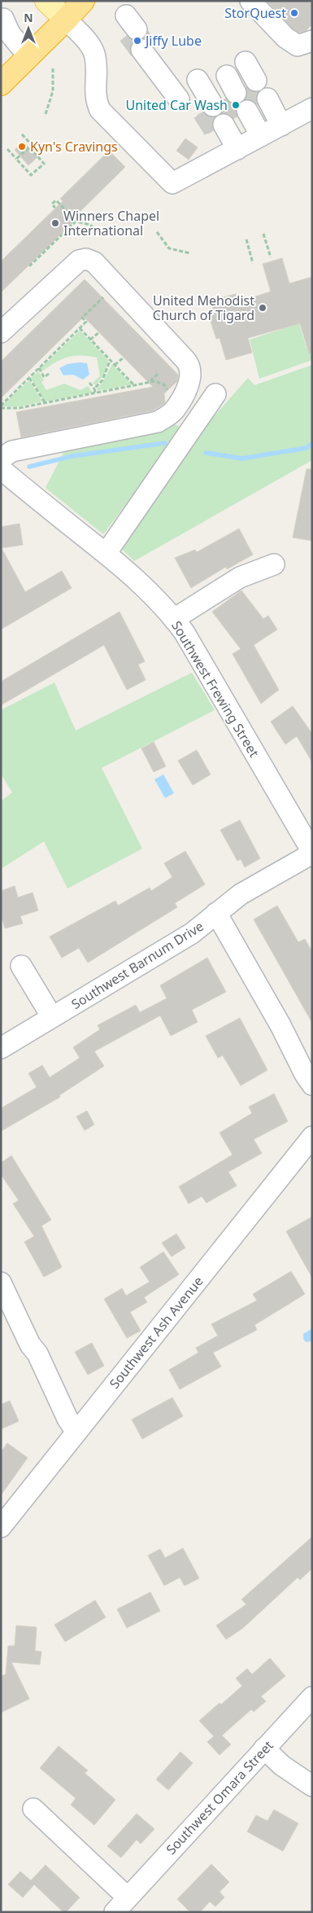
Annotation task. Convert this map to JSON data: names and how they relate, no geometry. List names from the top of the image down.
{
  "streets": {
    "street": [
      "Southwest Frewing Street",
      "Southwest Barnum Drive",
      "Southwest Ash Avenue",
      "Southwest Omara Street"
    ]
  },
  "crossings": [
    ["Southwest Frewing Street", "Southwest Barnum Drive"]
  ],
  "places": [
    "StorQuest",
    "Jiffy Lube",
    "United Car Wash",
    "Kyn's Cravings",
    "Winners Chapel International",
    "United Mehodist Church of Tigard"
  ],
  "north": "top"
}
